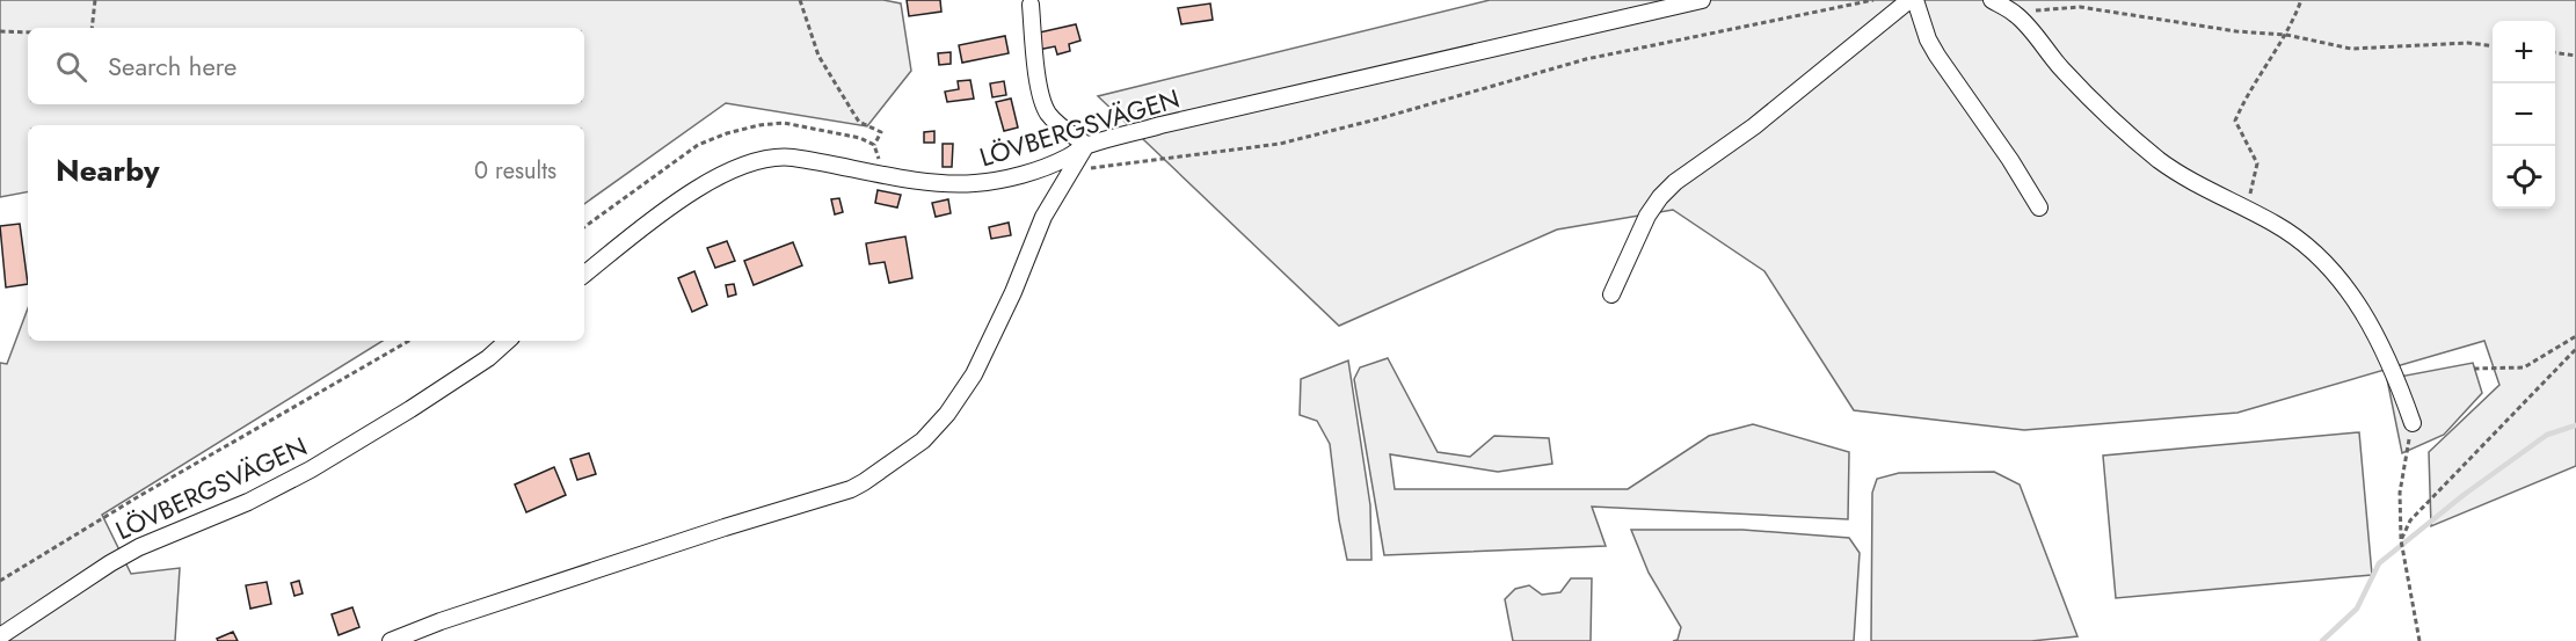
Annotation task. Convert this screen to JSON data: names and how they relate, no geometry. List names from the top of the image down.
{
  "streets": {
    "street": ["LÖVBERGSVÄGEN"]
  },
  "page": {
    "map_buttons": ["+", "−"],
    "search": "Search here",
    "heading": ["Nearby", "0 results"]
  }
}
